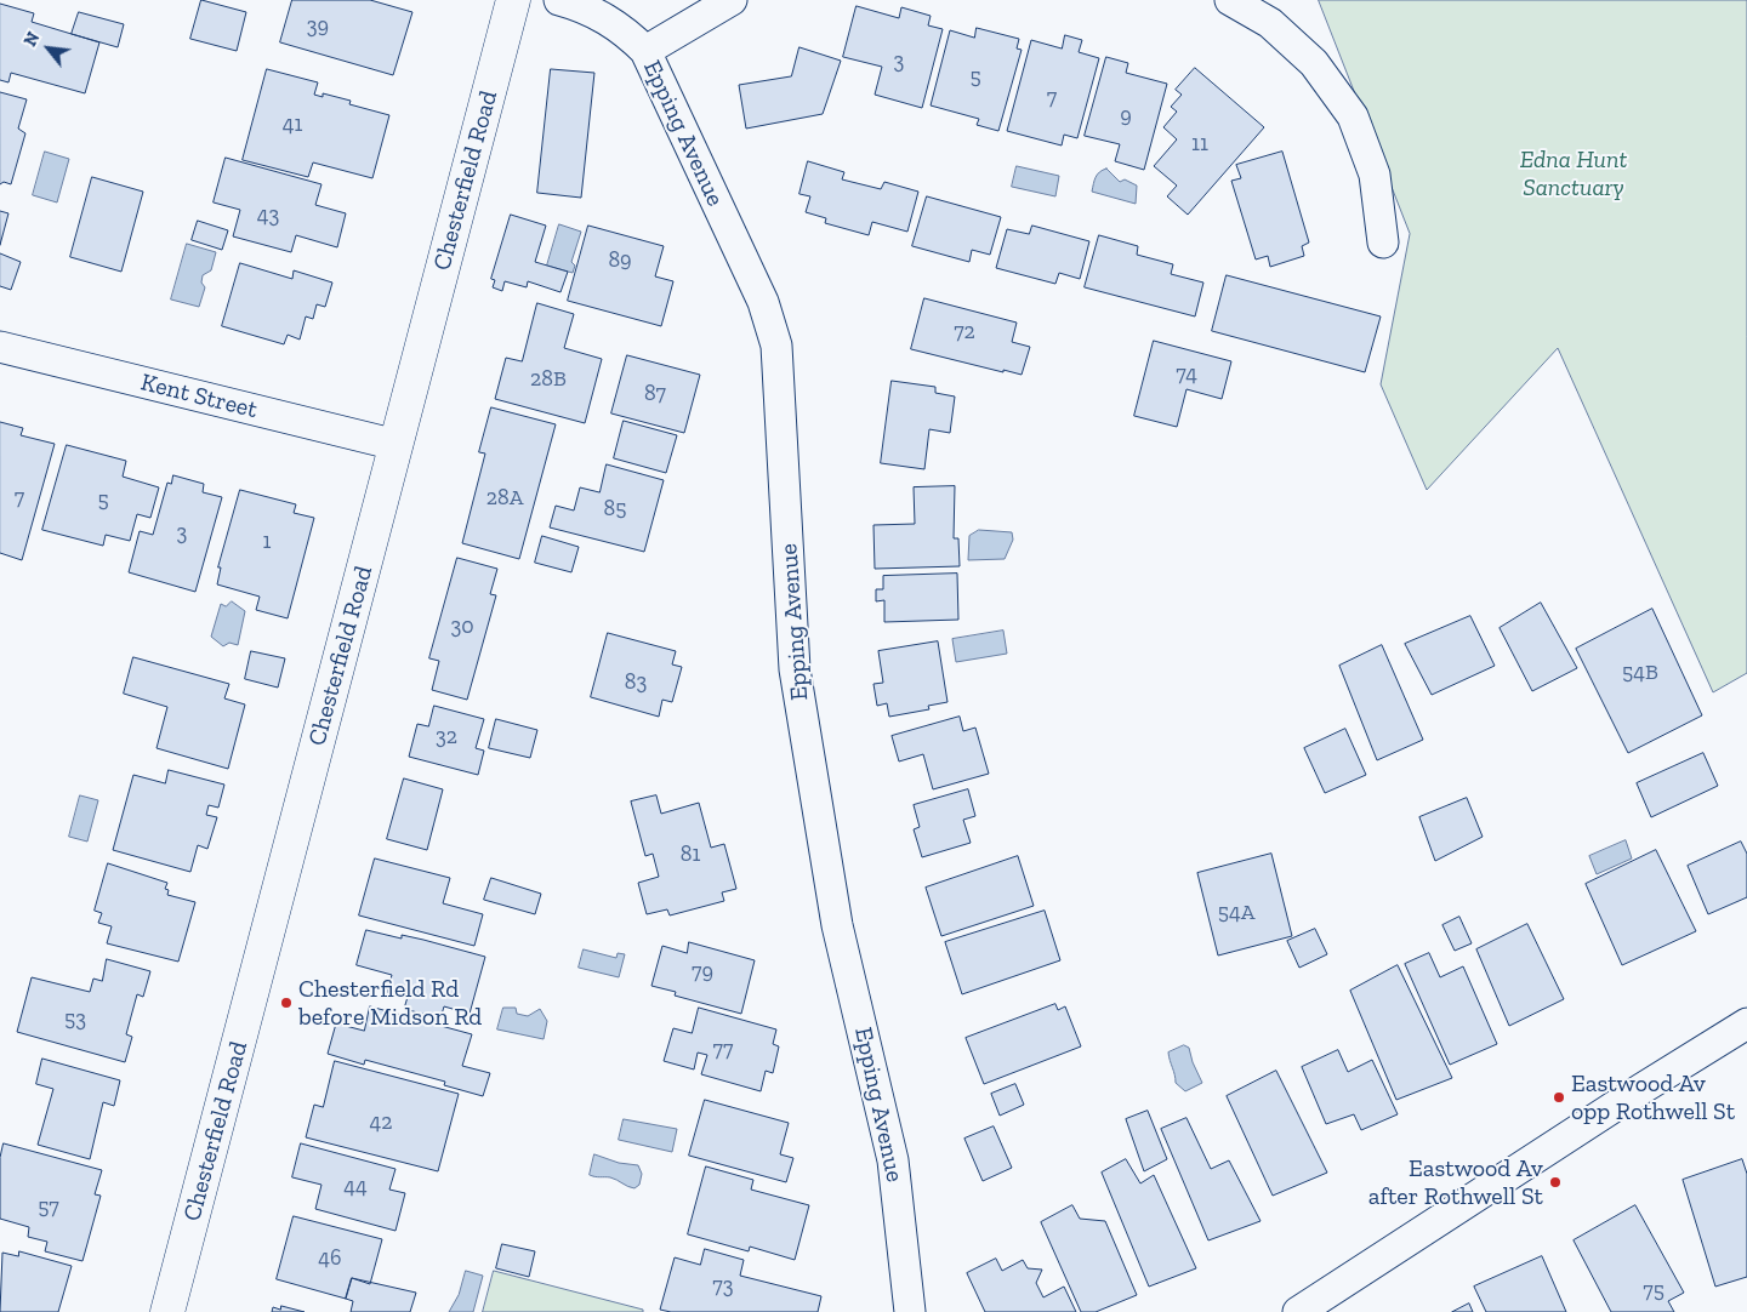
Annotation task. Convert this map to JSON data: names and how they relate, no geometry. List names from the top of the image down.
{
  "streets": {
    "street": ["Epping Avenue", "Chesterfield Road", "Kent Street"]
  },
  "crossings": [
    ["Chesterfield Road", "Kent Street"]
  ],
  "parks": ["Edna Hunt Sanctuary"],
  "places": ["Chesterfield Rd before Midson Rd", "Eastwood Av opp Rothwell St", "Eastwood Av after Rothwell St"],
  "house_numbers": [
    "39",
    "3",
    "5",
    "7",
    "9",
    "41",
    "11",
    "43",
    "89",
    "72",
    "74",
    "28B",
    "87",
    "7",
    "28A",
    "5",
    "85",
    "3",
    "1",
    "30",
    "54B",
    "83",
    "32",
    "81",
    "54A",
    "79",
    "53",
    "77",
    "42",
    "44",
    "57",
    "46",
    "73",
    "75"
  ],
  "north": "top left"
}
